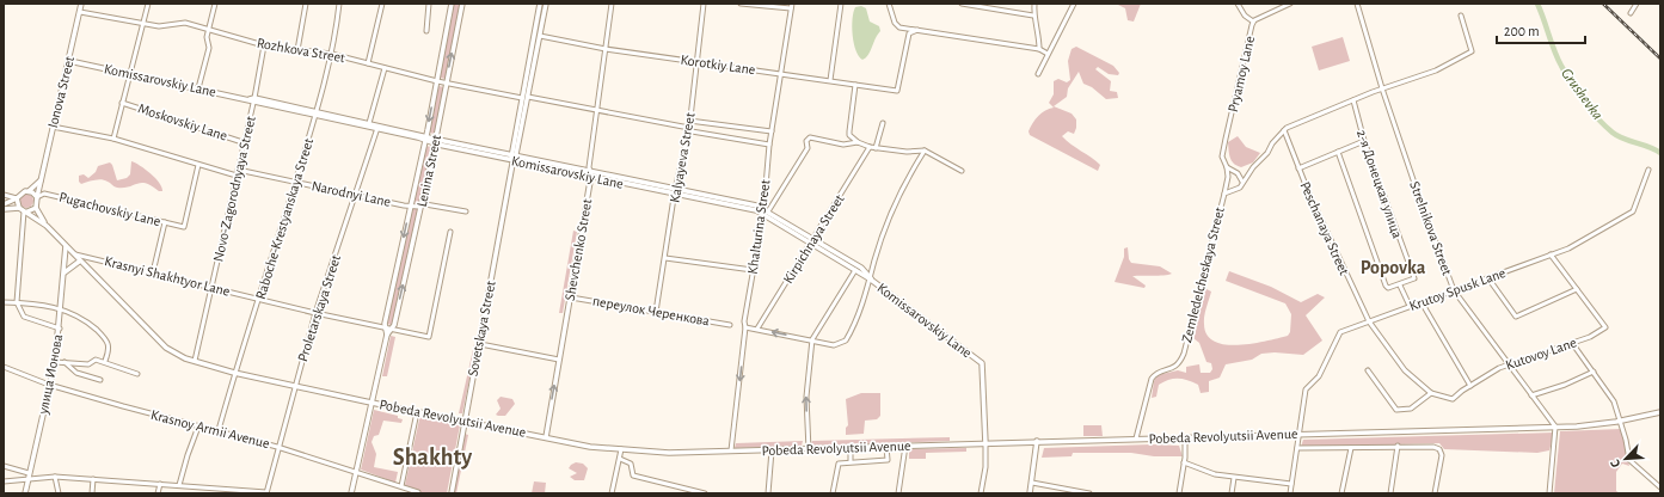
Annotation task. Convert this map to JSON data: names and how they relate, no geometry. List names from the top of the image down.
{
  "streets": {
    "main road": [
      "Komissarovskiy Lane",
      "Ionova Street",
      "Lenina Street",
      "Shevchenko Street",
      "Sovetskaya Street",
      "улица Ионова",
      "Pobeda Revolyutsii Avenue"
    ],
    "street": [
      "Rozhkova Street",
      "Korotkiy Lane",
      "Pryamoy Lane",
      "Moskovskiy Lane",
      "Kalyayeva Street",
      "2-я Донецкая улица",
      "Novo-Zagorodnyaya Street",
      "Narodnyi Lane",
      "Pugachovskiy Lane",
      "Raboche-Krestyanskaya Street",
      "Khalturina Street",
      "Peschanaya Street",
      "Strelnikova Street",
      "Kirpichnaya Street",
      "Zemledelcheskaya Street",
      "Krasnyi Shakhtyor Lane",
      "Krutoy Spusk Lane",
      "Proletarskaya Street",
      "переулок Черенкова",
      "Kutovoy Lane",
      "Krasnoy Armii Avenue"
    ]
  },
  "crossings": [
    ["Rozhkova Street", "Ionova Street"],
    ["Rozhkova Street", "Kalyayeva Street"],
    ["Rozhkova Street", "Lenina Street"],
    ["Rozhkova Street", "Novo-Zagorodnyaya Street"],
    ["Rozhkova Street", "Raboche-Krestyanskaya Street"],
    ["Rozhkova Street", "Khalturina Street"],
    ["Rozhkova Street", "Shevchenko Street"],
    ["Rozhkova Street", "Sovetskaya Street"],
    ["Korotkiy Lane", "Kalyayeva Street"],
    ["Korotkiy Lane", "Khalturina Street"],
    ["Korotkiy Lane", "Shevchenko Street"],
    ["Korotkiy Lane", "Sovetskaya Street"],
    ["Pryamoy Lane", "Zemledelcheskaya Street"],
    ["Komissarovskiy Lane", "Ionova Street"],
    ["Komissarovskiy Lane", "Kalyayeva Street"],
    ["Komissarovskiy Lane", "Lenina Street"],
    ["Komissarovskiy Lane", "Novo-Zagorodnyaya Street"],
    ["Komissarovskiy Lane", "Raboche-Krestyanskaya Street"],
    ["Komissarovskiy Lane", "Khalturina Street"],
    ["Komissarovskiy Lane", "Kirpichnaya Street"],
    ["Komissarovskiy Lane", "Shevchenko Street"],
    ["Komissarovskiy Lane", "Proletarskaya Street"],
    ["Komissarovskiy Lane", "Sovetskaya Street"],
    ["Komissarovskiy Lane", "Pobeda Revolyutsii Avenue"],
    ["Moskovskiy Lane", "Novo-Zagorodnyaya Street"],
    ["Kalyayeva Street", "переулок Черенкова"],
    ["Lenina Street", "Narodnyi Lane"],
    ["Lenina Street", "Krasnyi Shakhtyor Lane"],
    ["Lenina Street", "Pobeda Revolyutsii Avenue"],
    ["Lenina Street", "Krasnoy Armii Avenue"],
    ["2-я Донецкая улица", "Zemledelcheskaya Street"],
    ["Novo-Zagorodnyaya Street", "Narodnyi Lane"],
    ["Novo-Zagorodnyaya Street", "Krasnyi Shakhtyor Lane"],
    ["Novo-Zagorodnyaya Street", "Pobeda Revolyutsii Avenue"],
    ["Narodnyi Lane", "Raboche-Krestyanskaya Street"],
    ["Narodnyi Lane", "Proletarskaya Street"],
    ["Raboche-Krestyanskaya Street", "Krasnyi Shakhtyor Lane"],
    ["Raboche-Krestyanskaya Street", "Pobeda Revolyutsii Avenue"],
    ["Raboche-Krestyanskaya Street", "Krasnoy Armii Avenue"],
    ["Khalturina Street", "Pobeda Revolyutsii Avenue"],
    ["Peschanaya Street", "Zemledelcheskaya Street"],
    ["Peschanaya Street", "Krutoy Spusk Lane"],
    ["Peschanaya Street", "Kutovoy Lane"],
    ["Strelnikova Street", "Zemledelcheskaya Street"],
    ["Strelnikova Street", "Krutoy Spusk Lane"],
    ["Strelnikova Street", "Kutovoy Lane"],
    ["Strelnikova Street", "Pobeda Revolyutsii Avenue"],
    ["Shevchenko Street", "переулок Черенкова"],
    ["Shevchenko Street", "Pobeda Revolyutsii Avenue"],
    ["Zemledelcheskaya Street", "Pobeda Revolyutsii Avenue"],
    ["Krasnyi Shakhtyor Lane", "Proletarskaya Street"],
    ["Krasnyi Shakhtyor Lane", "Pobeda Revolyutsii Avenue"],
    ["Krutoy Spusk Lane", "Pobeda Revolyutsii Avenue"],
    ["Proletarskaya Street", "Pobeda Revolyutsii Avenue"],
    ["Proletarskaya Street", "Krasnoy Armii Avenue"],
    ["Sovetskaya Street", "Pobeda Revolyutsii Avenue"],
    ["улица Ионова", "Krasnoy Armii Avenue"]
  ],
  "districts": ["Popovka", "Shakhty"],
  "water": ["Grushevka"],
  "scale_bar": "200 m",
  "north": "bottom left"
}
